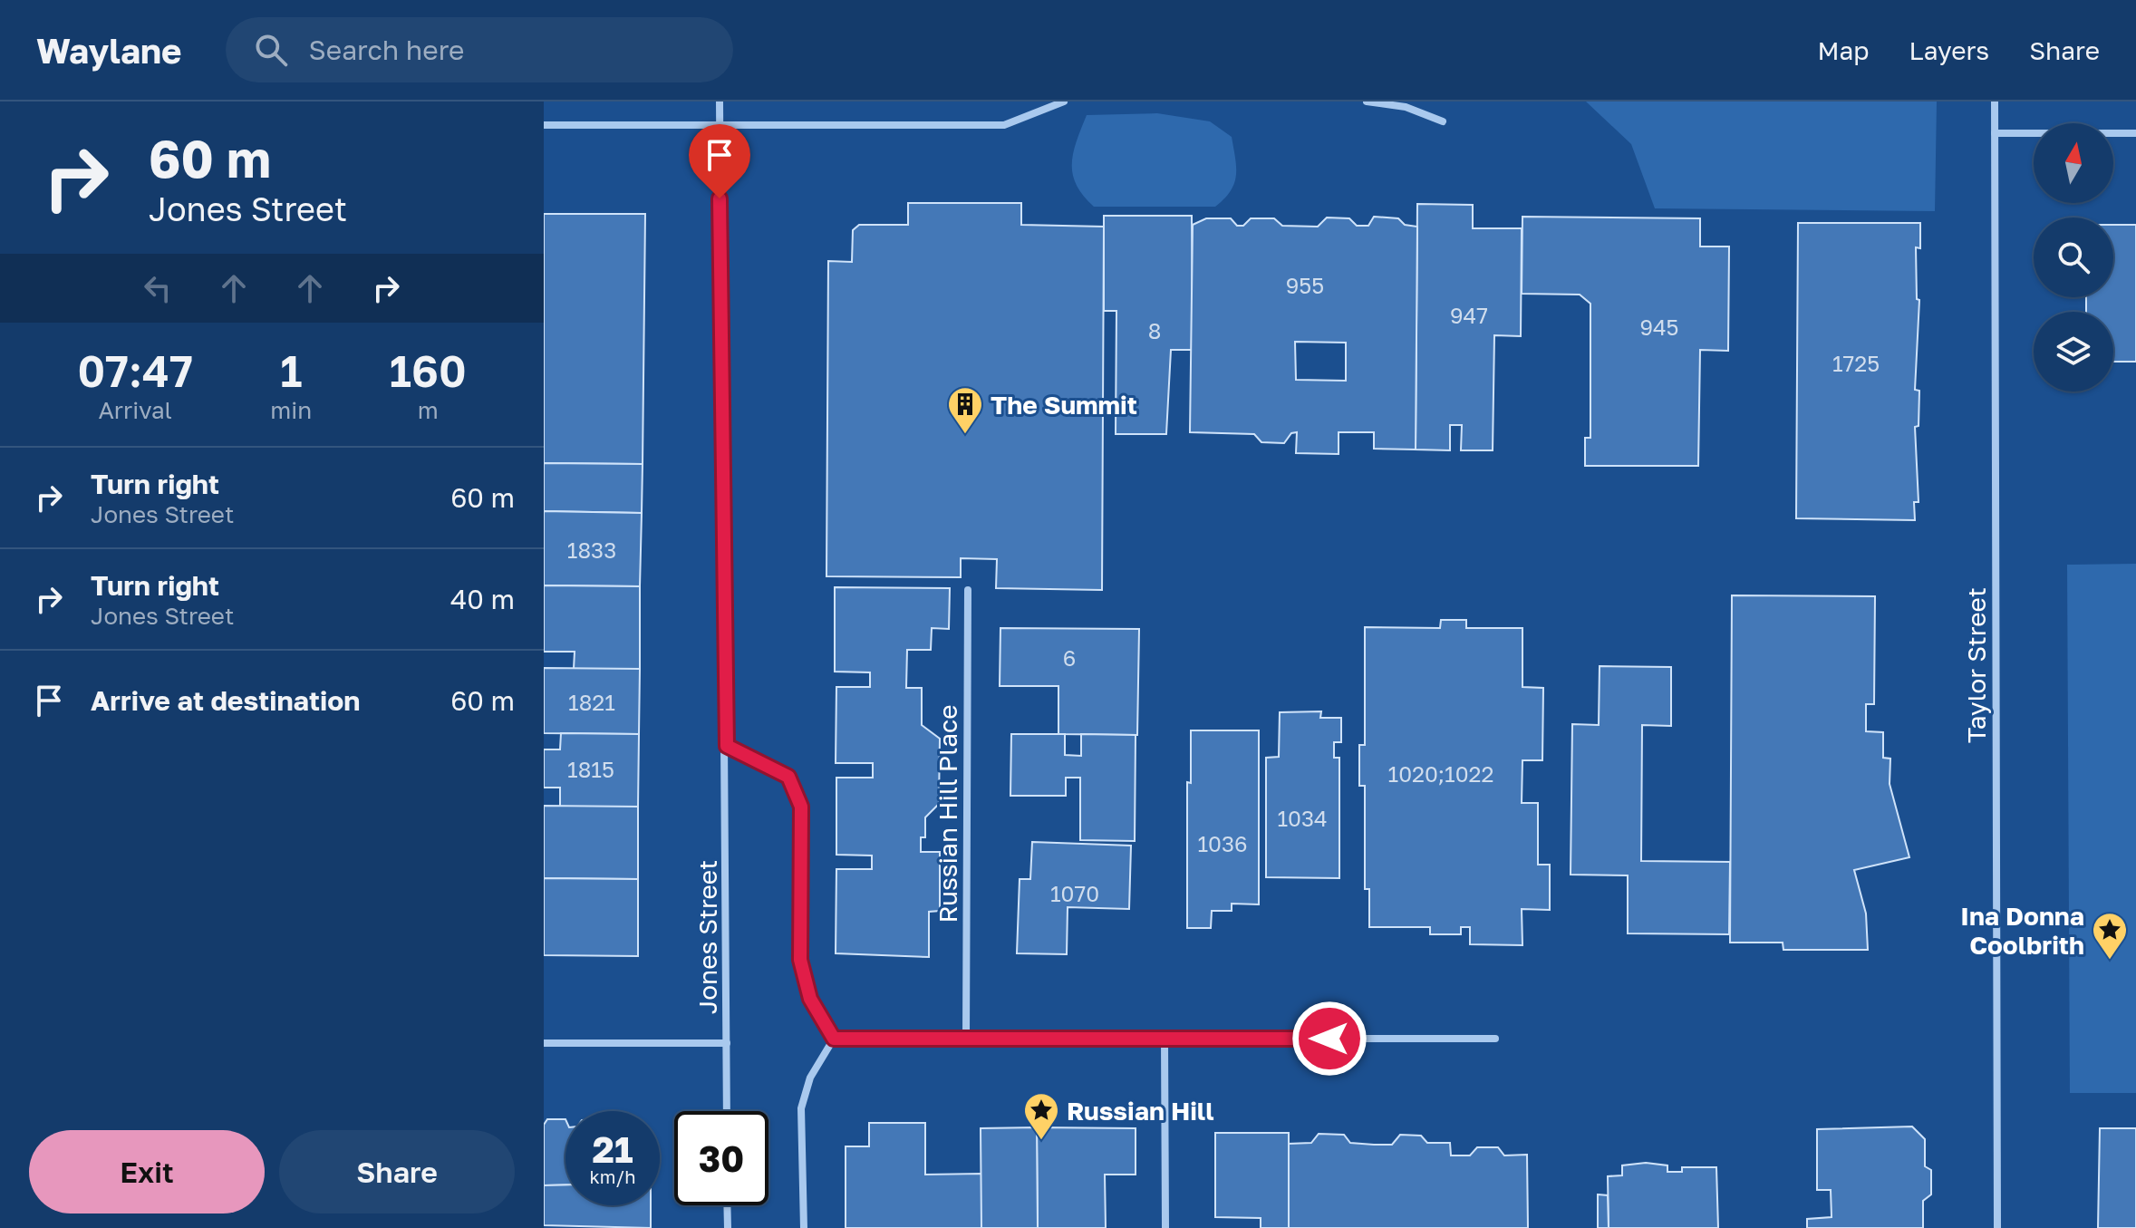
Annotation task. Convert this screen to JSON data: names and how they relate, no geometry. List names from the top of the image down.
{
  "streets": {
    "street": ["Taylor Street", "Russian Hill Place", "Jones Street"]
  },
  "places": {
    "building": ["The Summit"],
    "place": ["Ina Donna Coolbrith", "Russian Hill"]
  },
  "house_numbers": [
    "955",
    "947",
    "945",
    "8",
    "1725",
    "1833",
    "6",
    "1821",
    "1815",
    "1020;1022",
    "1034",
    "1036",
    "1070"
  ],
  "north": "top",
  "page": {
    "header": "Waylane",
    "search": "Search here",
    "nav": ["Map", "Layers", "Share"],
    "turn": ["60 m", "Jones Street"],
    "eta": [
      "07:47",
      "Arrival",
      "1",
      "min",
      "160",
      "m"
    ],
    "list": [
      {
        "name": "Turn right",
        "note": "Jones Street",
        "value": "60 m"
      },
      {
        "name": "Turn right",
        "note": "Jones Street",
        "value": "40 m"
      },
      {
        "name": "Arrive at destination",
        "value": "60 m"
      }
    ],
    "speed": "21 km/h",
    "limit": "30",
    "buttons": ["Exit", "Share"]
  }
}
